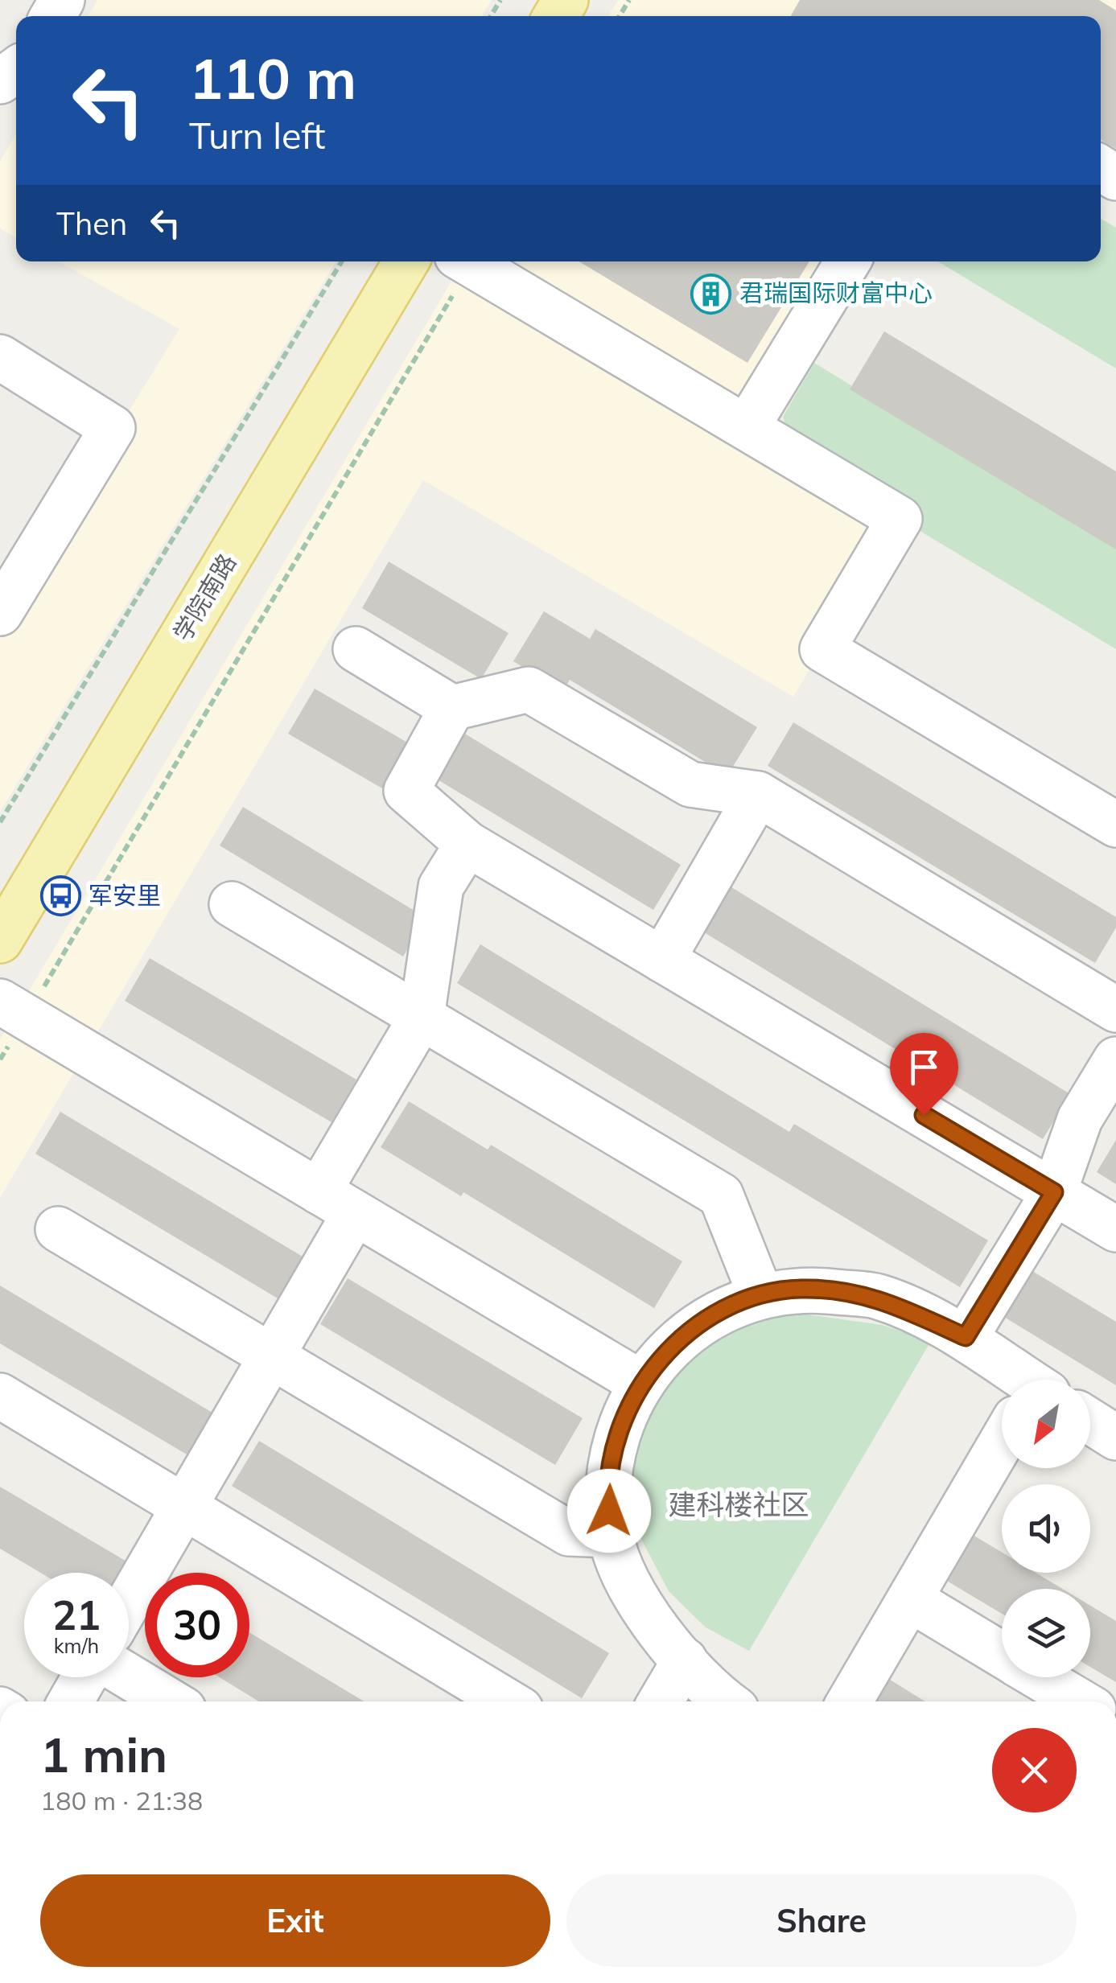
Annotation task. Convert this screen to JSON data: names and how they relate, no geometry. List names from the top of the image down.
{
  "streets": {
    "main road": ["学院南路"]
  },
  "districts": ["建科楼社区"],
  "places": {
    "building": ["君瑞国际财富中心"],
    "bus stop": ["军安里"]
  },
  "north": "bottom left",
  "page": {
    "turn": ["110 m", "Turn left"],
    "then": "Then",
    "speed": "21 km/h",
    "limit": "30",
    "heading": ["1 min", "180 m · 21:38"],
    "buttons": ["Exit", "Share"]
  }
}
